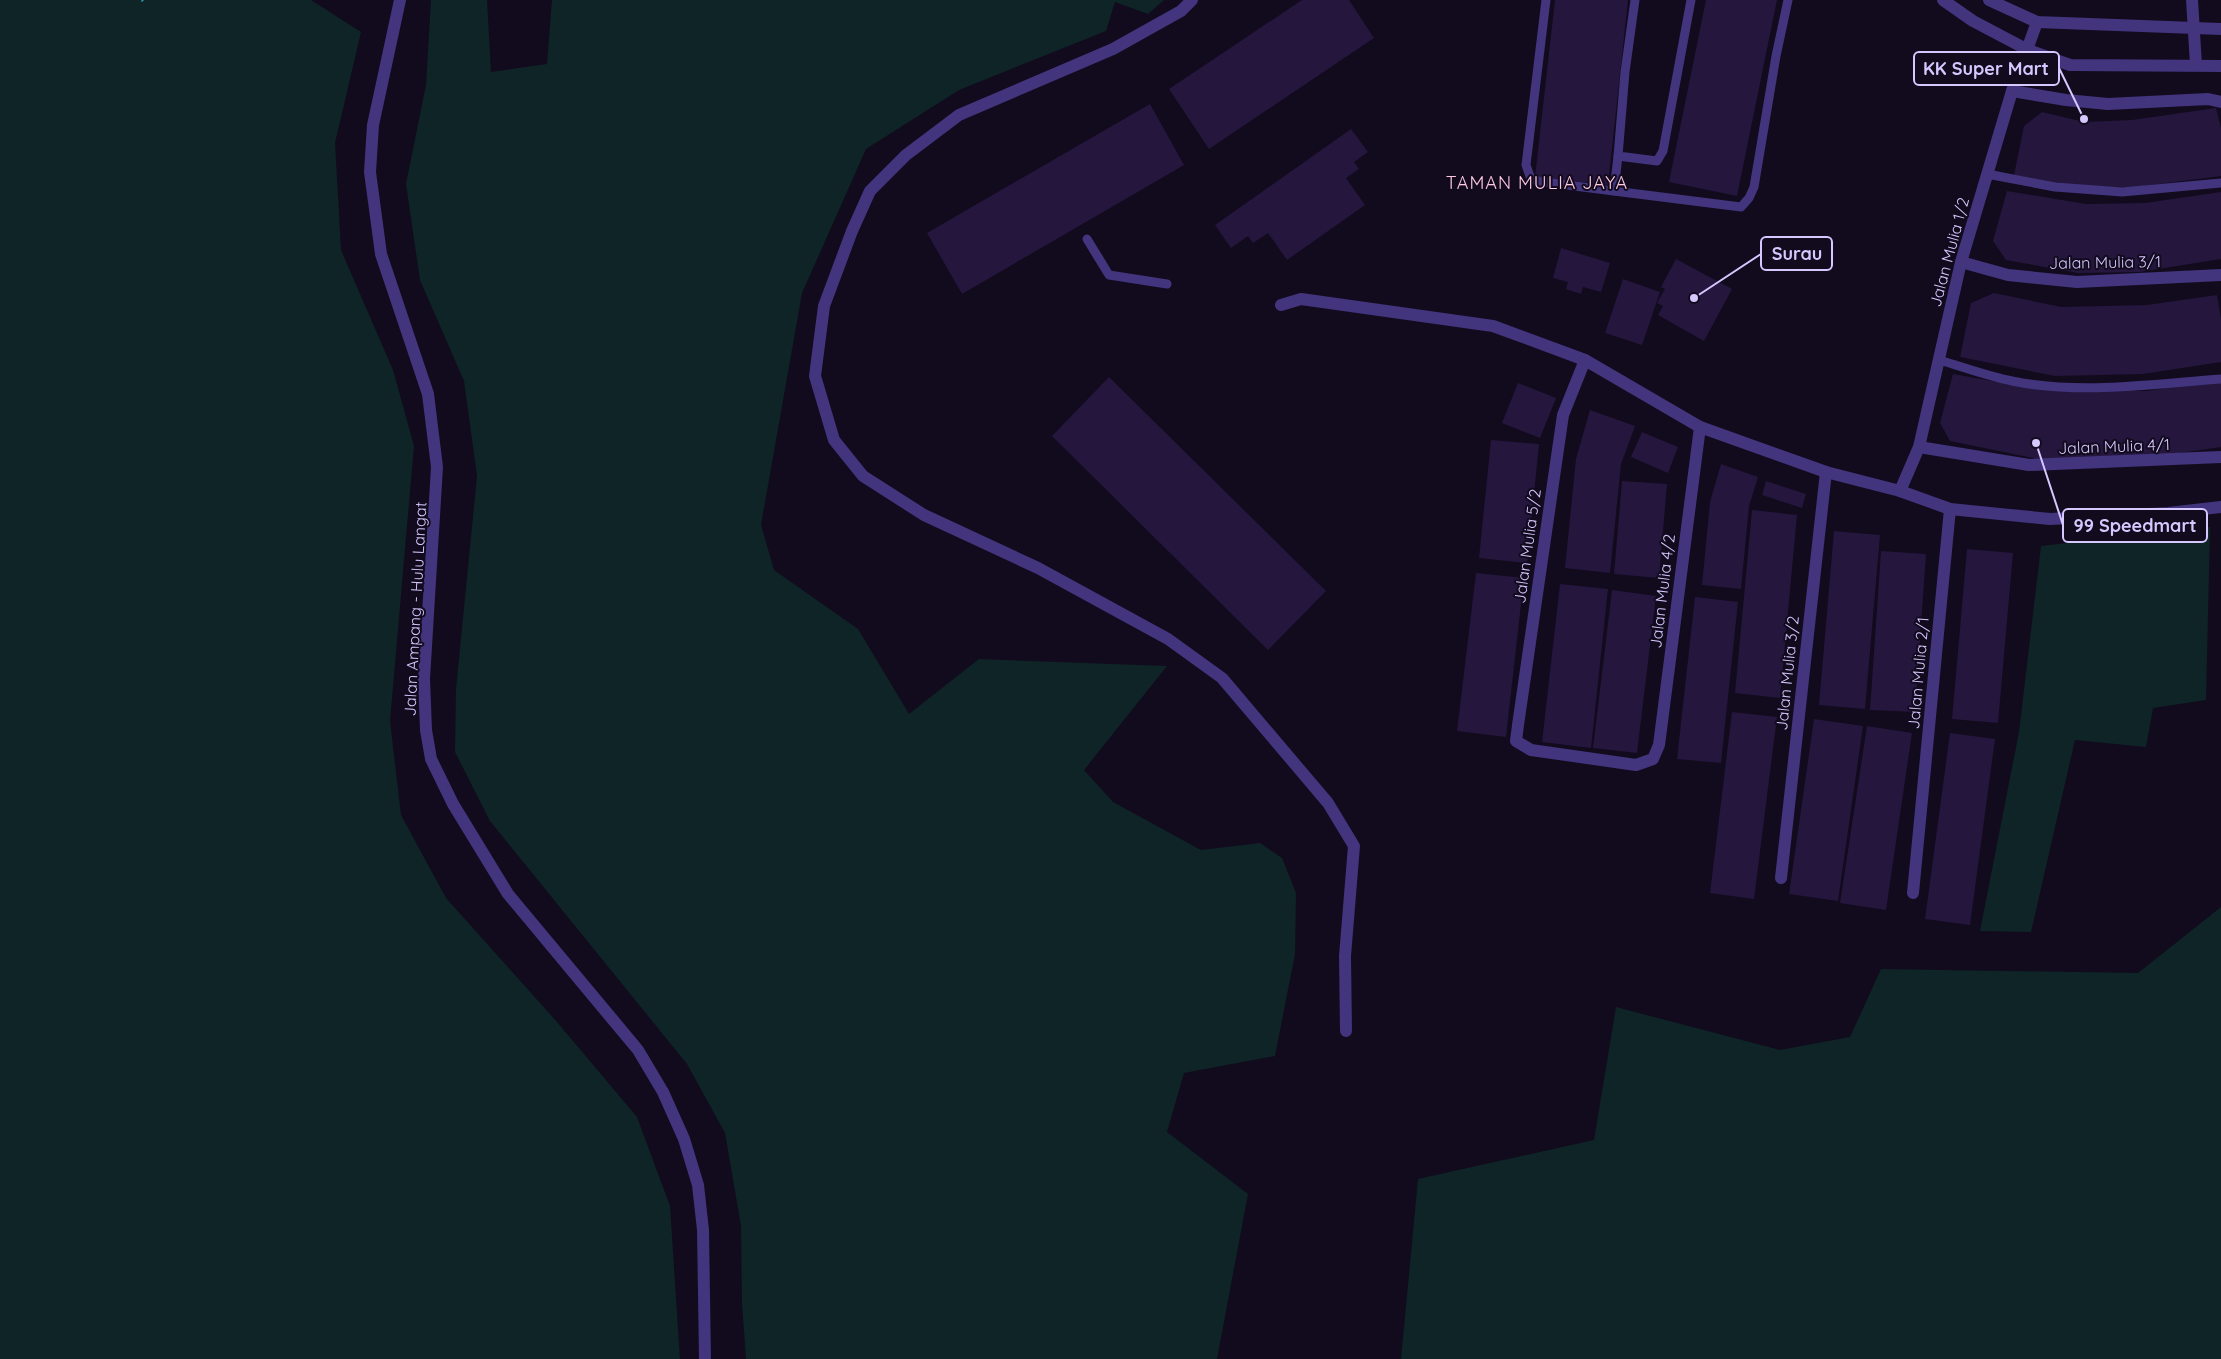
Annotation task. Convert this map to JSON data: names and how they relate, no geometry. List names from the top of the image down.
{
  "streets": {
    "street": [
      "Jalan Mulia 1/2",
      "Jalan Mulia 3/1",
      "Jalan Mulia 4/1",
      "Jalan Mulia 5/2",
      "Jalan Mulia 4/2",
      "Jalan Ampang - Hulu Langat",
      "Jalan Mulia 3/2",
      "Jalan Mulia 2/1"
    ]
  },
  "crossings": [
    ["Jalan Mulia 1/2", "Jalan Mulia 3/1"],
    ["Jalan Mulia 1/2", "Jalan Mulia 4/1"],
    ["Jalan Mulia 5/2", "Jalan Mulia 4/2"]
  ],
  "districts": ["TAMAN MULIA JAYA"],
  "places": ["KK Super Mart", "Surau", "99 Speedmart"]
}
